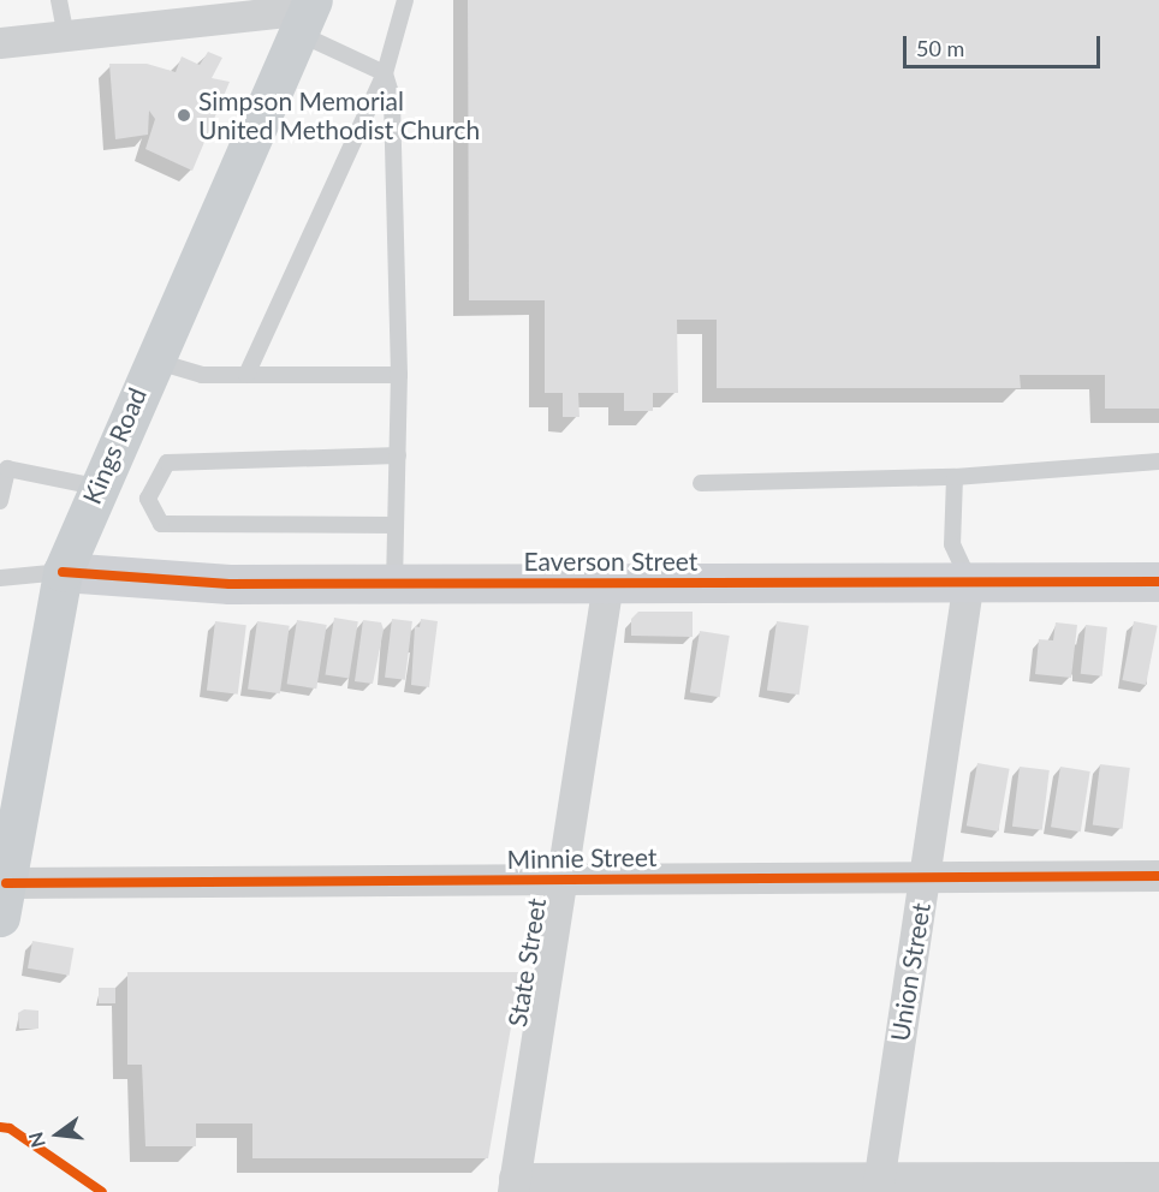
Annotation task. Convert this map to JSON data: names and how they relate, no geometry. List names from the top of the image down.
{
  "streets": {
    "main road": ["Kings Road"],
    "street": [
      "Eaverson Street",
      "Minnie Street",
      "State Street",
      "Union Street"
    ]
  },
  "crossings": [
    ["Kings Road", "Eaverson Street"],
    ["Kings Road", "Minnie Street"],
    ["Eaverson Street", "State Street"],
    ["Eaverson Street", "Union Street"],
    ["Minnie Street", "State Street"],
    ["Minnie Street", "Union Street"]
  ],
  "places": ["Simpson Memorial United Methodist Church"],
  "scale_bar": "50 m",
  "north": "left"
}
